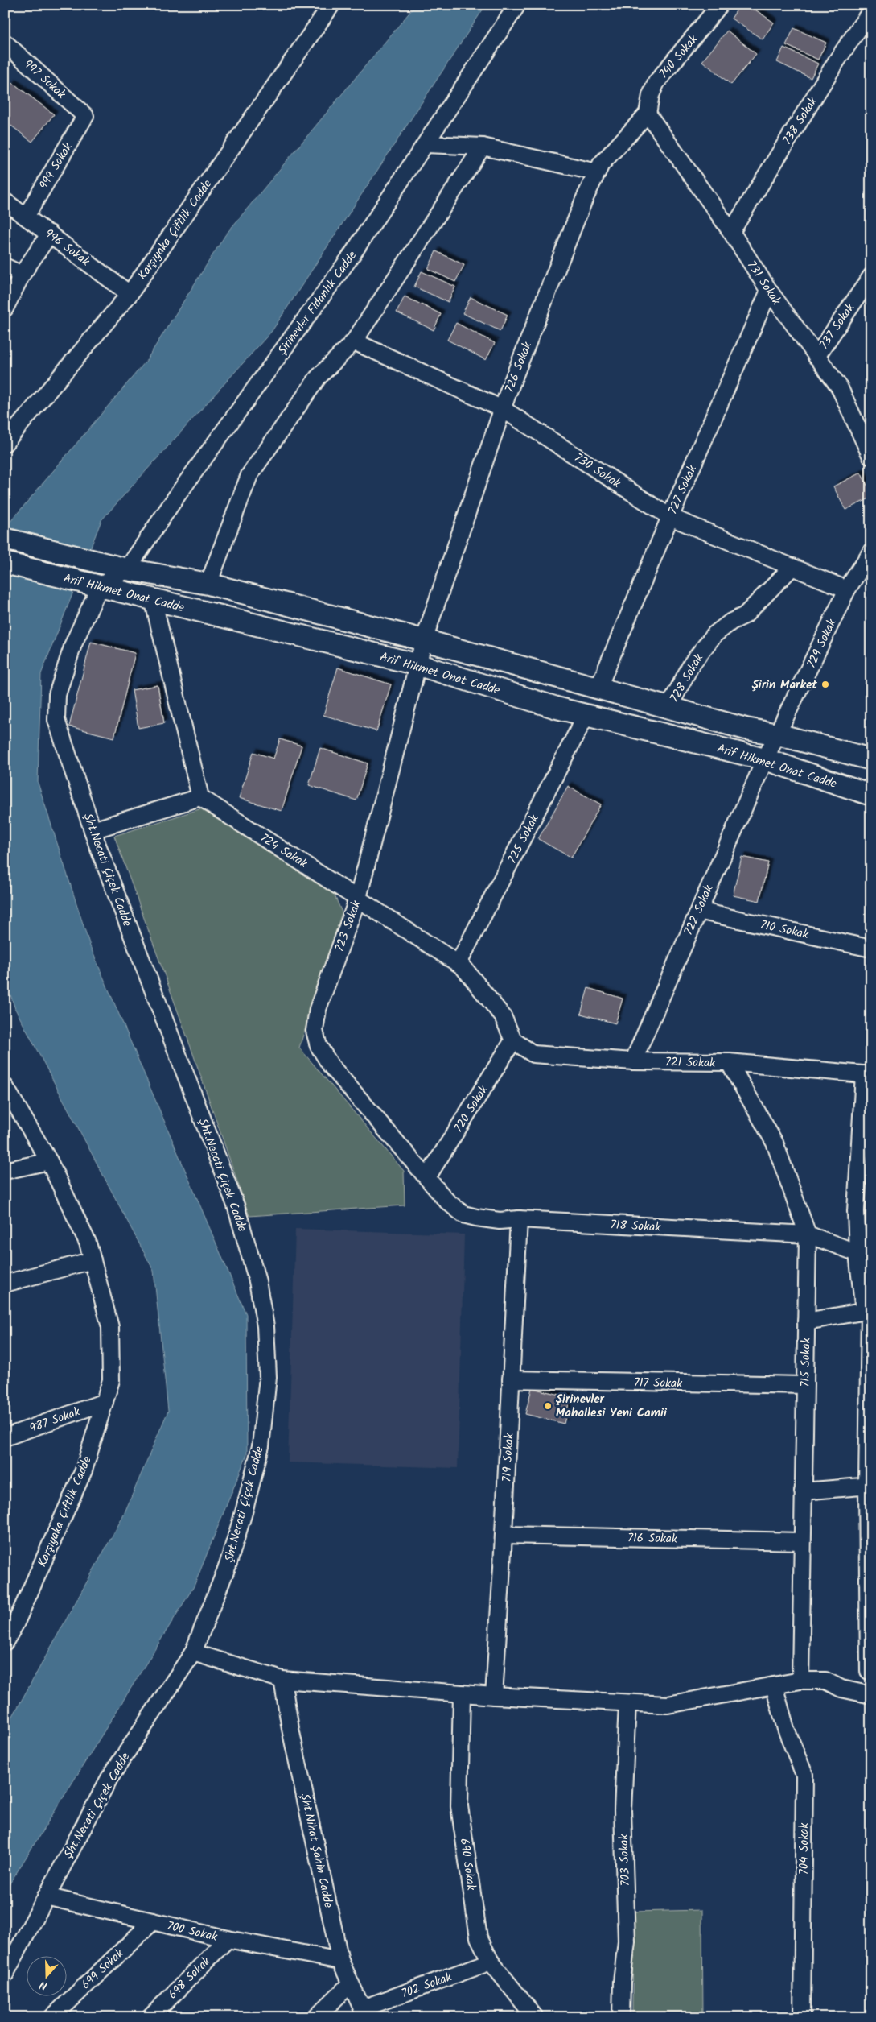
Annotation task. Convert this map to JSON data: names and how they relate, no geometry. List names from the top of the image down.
{
  "streets": {
    "main road": ["Arif Hikmet Onat Cadde"],
    "street": [
      "740 Sokak",
      "997 Sokak",
      "738 Sokak",
      "999 Sokak",
      "Karşıyaka Çiftlik Cadde",
      "996 Sokak",
      "731 Sokak",
      "Şirinevler Fidanlık Cadde",
      "737 Sokak",
      "726 Sokak",
      "730 Sokak",
      "727 Sokak",
      "729 Sokak",
      "728 Sokak",
      "725 Sokak",
      "724 Sokak",
      "Şht.Necati Çiçek Cadde",
      "722 Sokak",
      "723 Sokak",
      "710 Sokak",
      "721 Sokak",
      "720 Sokak",
      "718 Sokak",
      "715 Sokak",
      "717 Sokak",
      "987 Sokak",
      "719 Sokak",
      "716 Sokak",
      "704 Sokak",
      "Şht.Nihat Şahin Cadde",
      "703 Sokak",
      "690 Sokak",
      "700 Sokak",
      "699 Sokak",
      "698 Sokak",
      "702 Sokak"
    ]
  },
  "crossings": [
    ["740 Sokak", "731 Sokak"],
    ["740 Sokak", "726 Sokak"],
    ["997 Sokak", "999 Sokak"],
    ["738 Sokak", "731 Sokak"],
    ["999 Sokak", "996 Sokak"],
    ["Karşıyaka Çiftlik Cadde", "996 Sokak"],
    ["Karşıyaka Çiftlik Cadde", "987 Sokak"],
    ["731 Sokak", "737 Sokak"],
    ["731 Sokak", "726 Sokak"],
    ["731 Sokak", "727 Sokak"],
    ["Şirinevler Fidanlık Cadde", "Arif Hikmet Onat Cadde"],
    ["Şirinevler Fidanlık Cadde", "Şht.Necati Çiçek Cadde"],
    ["726 Sokak", "730 Sokak"],
    ["726 Sokak", "Arif Hikmet Onat Cadde"],
    ["726 Sokak", "723 Sokak"],
    ["730 Sokak", "727 Sokak"],
    ["730 Sokak", "729 Sokak"],
    ["730 Sokak", "728 Sokak"],
    ["727 Sokak", "Arif Hikmet Onat Cadde"],
    ["Arif Hikmet Onat Cadde", "729 Sokak"],
    ["Arif Hikmet Onat Cadde", "728 Sokak"],
    ["Arif Hikmet Onat Cadde", "725 Sokak"],
    ["Arif Hikmet Onat Cadde", "Şht.Necati Çiçek Cadde"],
    ["Arif Hikmet Onat Cadde", "722 Sokak"],
    ["Arif Hikmet Onat Cadde", "723 Sokak"],
    ["729 Sokak", "722 Sokak"],
    ["725 Sokak", "724 Sokak"],
    ["724 Sokak", "723 Sokak"],
    ["724 Sokak", "721 Sokak"],
    ["724 Sokak", "720 Sokak"],
    ["Şht.Necati Çiçek Cadde", "700 Sokak"],
    ["722 Sokak", "710 Sokak"],
    ["722 Sokak", "721 Sokak"],
    ["723 Sokak", "720 Sokak"],
    ["723 Sokak", "718 Sokak"],
    ["721 Sokak", "720 Sokak"],
    ["721 Sokak", "715 Sokak"],
    ["720 Sokak", "718 Sokak"],
    ["718 Sokak", "715 Sokak"],
    ["718 Sokak", "719 Sokak"],
    ["715 Sokak", "717 Sokak"],
    ["715 Sokak", "716 Sokak"],
    ["717 Sokak", "719 Sokak"],
    ["719 Sokak", "716 Sokak"],
    ["Şht.Nihat Şahin Cadde", "700 Sokak"],
    ["Şht.Nihat Şahin Cadde", "702 Sokak"],
    ["690 Sokak", "702 Sokak"],
    ["700 Sokak", "699 Sokak"],
    ["700 Sokak", "698 Sokak"]
  ],
  "places": ["Şirin Market", "Şirinevler Mahallesi Yeni Camii"],
  "north": "bottom"
}
